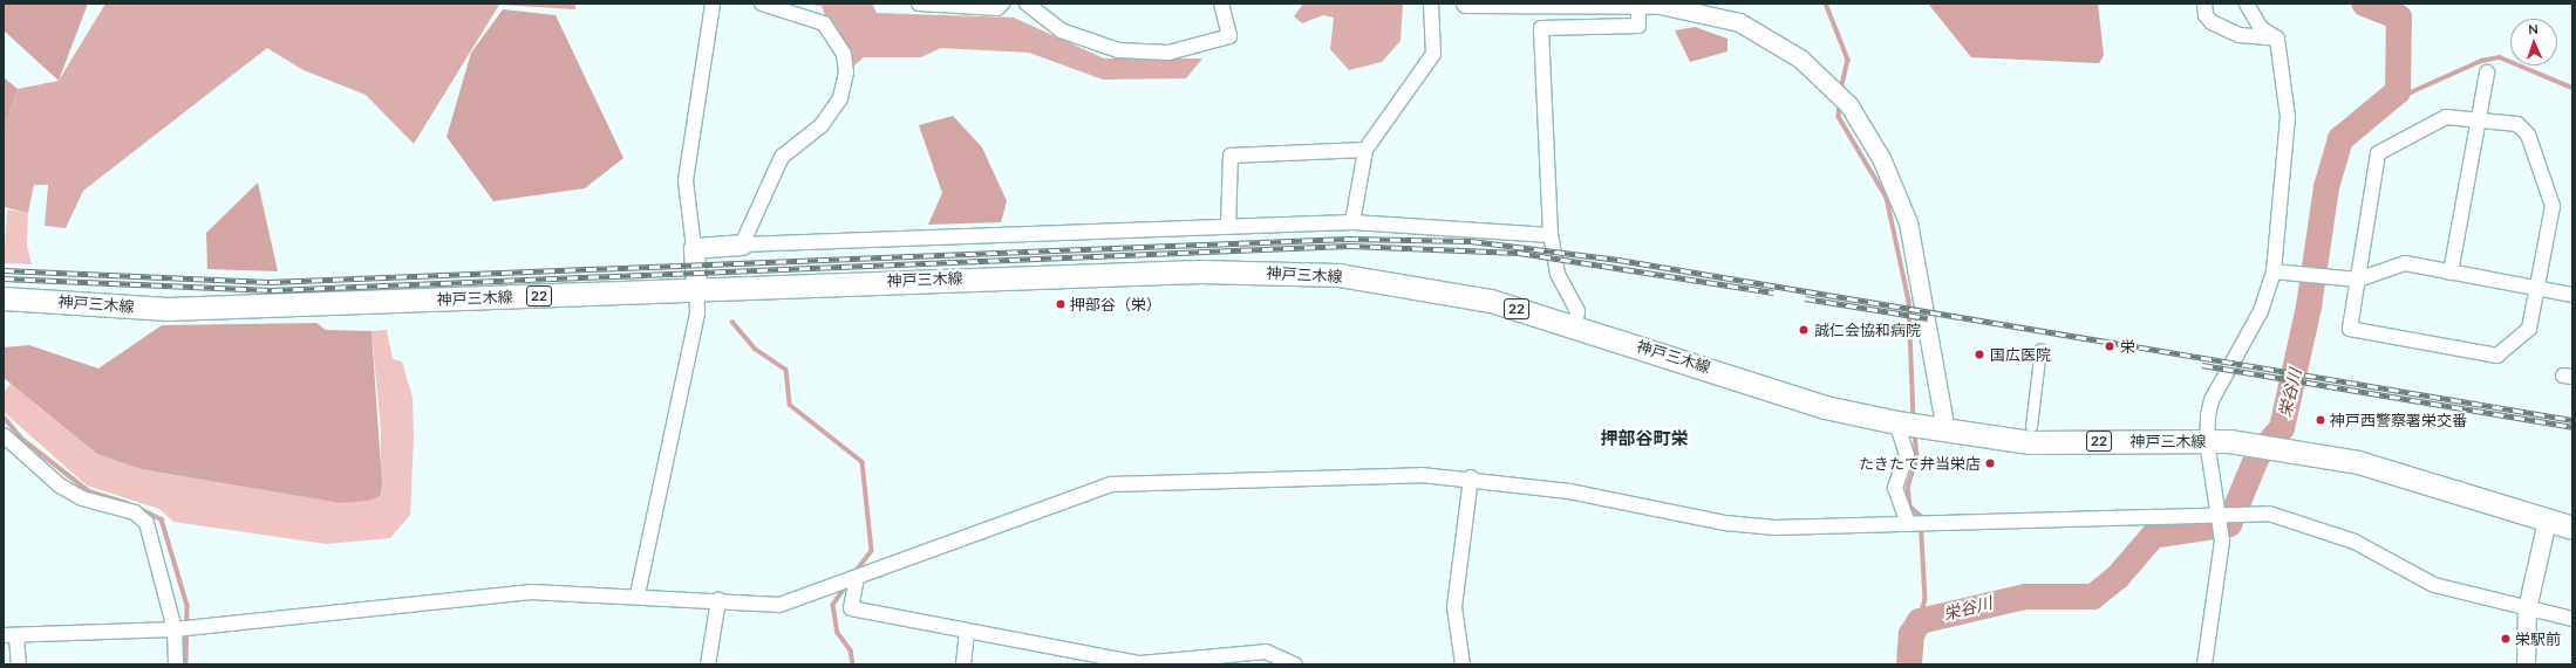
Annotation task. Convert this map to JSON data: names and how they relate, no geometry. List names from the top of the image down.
{
  "streets": {
    "main road": ["神戸三木線", "22"]
  },
  "districts": ["押部谷町栄"],
  "water": ["栄谷川"],
  "places": [
    "押部谷（栄）",
    "誠仁会協和病院",
    "栄",
    "国広医院",
    "神戸西警察署栄交番",
    "たきたて弁当栄店",
    "栄駅前"
  ],
  "north": "top"
}
